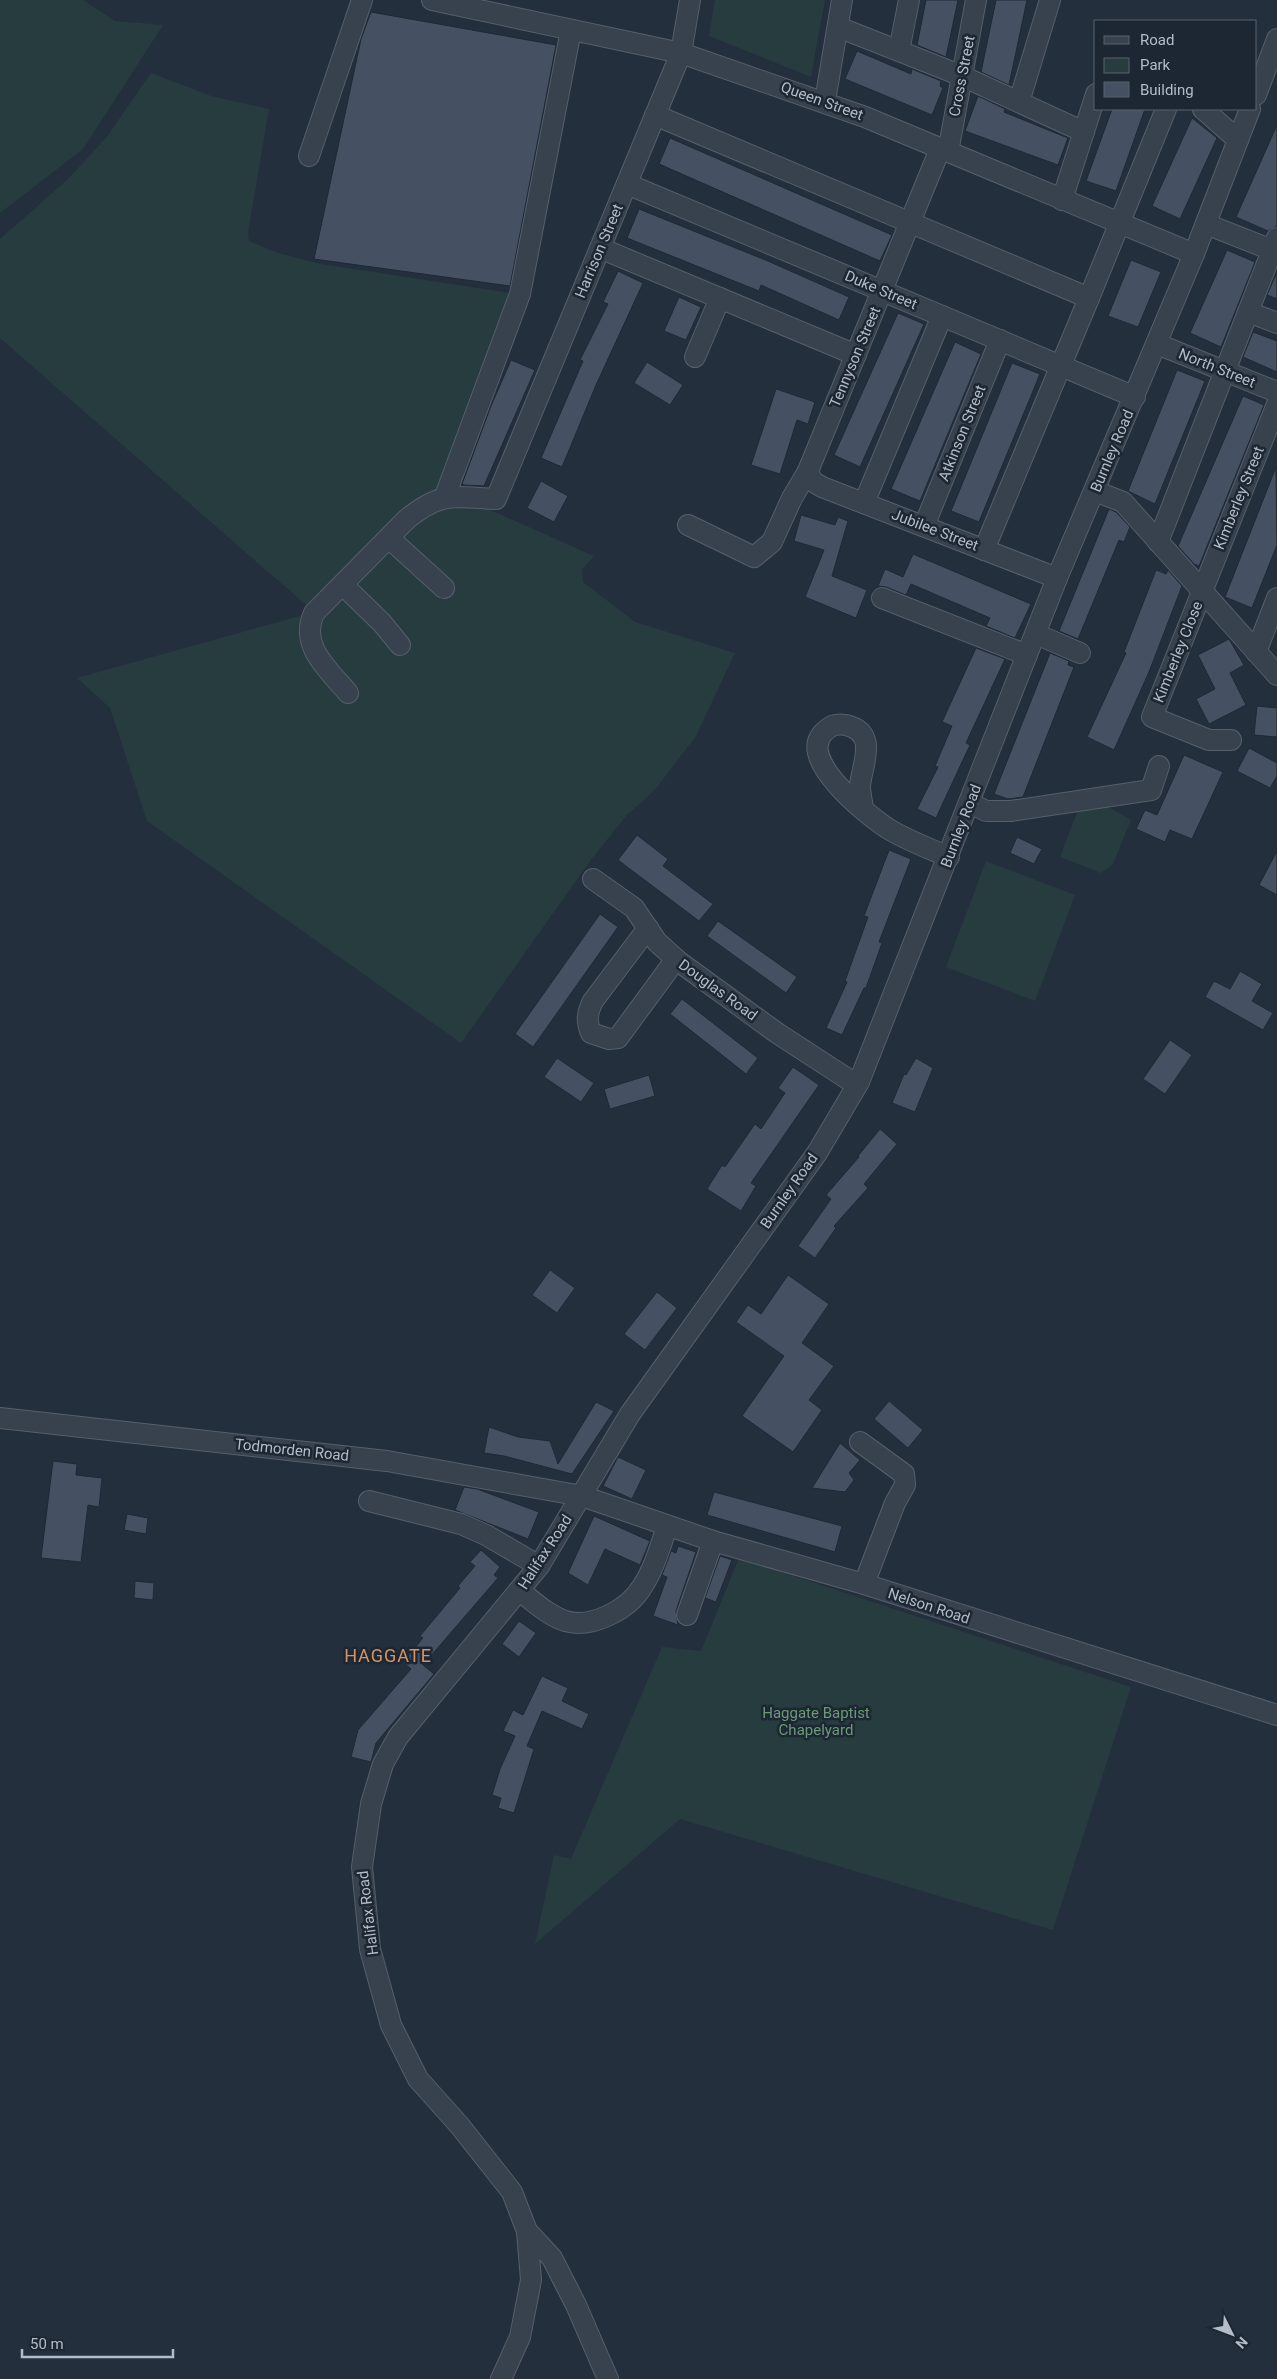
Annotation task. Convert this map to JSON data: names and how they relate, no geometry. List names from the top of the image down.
{
  "streets": {
    "street": [
      "Cross Street",
      "Queen Street",
      "Harrison Street",
      "Duke Street",
      "Tennyson Street",
      "North Street",
      "Atkinson Street",
      "Burnley Road",
      "Kimberley Street",
      "Jubilee Street",
      "Kimberley Close",
      "Douglas Road",
      "Todmorden Road",
      "Halifax Road",
      "Nelson Road"
    ]
  },
  "crossings": [
    ["Cross Street", "Queen Street"],
    ["Cross Street", "Tennyson Street"],
    ["Queen Street", "Harrison Street"],
    ["Queen Street", "Tennyson Street"],
    ["Queen Street", "Burnley Road"],
    ["Harrison Street", "Duke Street"],
    ["Duke Street", "Tennyson Street"],
    ["Duke Street", "Atkinson Street"],
    ["Duke Street", "Burnley Road"],
    ["Tennyson Street", "Jubilee Street"],
    ["North Street", "Burnley Road"],
    ["Atkinson Street", "Jubilee Street"],
    ["Burnley Road", "Jubilee Street"],
    ["Burnley Road", "Douglas Road"],
    ["Burnley Road", "Todmorden Road"],
    ["Burnley Road", "Halifax Road"],
    ["Burnley Road", "Nelson Road"],
    ["Kimberley Street", "Kimberley Close"],
    ["Todmorden Road", "Halifax Road"],
    ["Todmorden Road", "Nelson Road"],
    ["Halifax Road", "Nelson Road"]
  ],
  "districts": ["HAGGATE"],
  "parks": ["Haggate Baptist Chapelyard"],
  "legend": ["Road", "Park", "Building"],
  "scale_bar": "50 m",
  "north": "bottom right"
}
